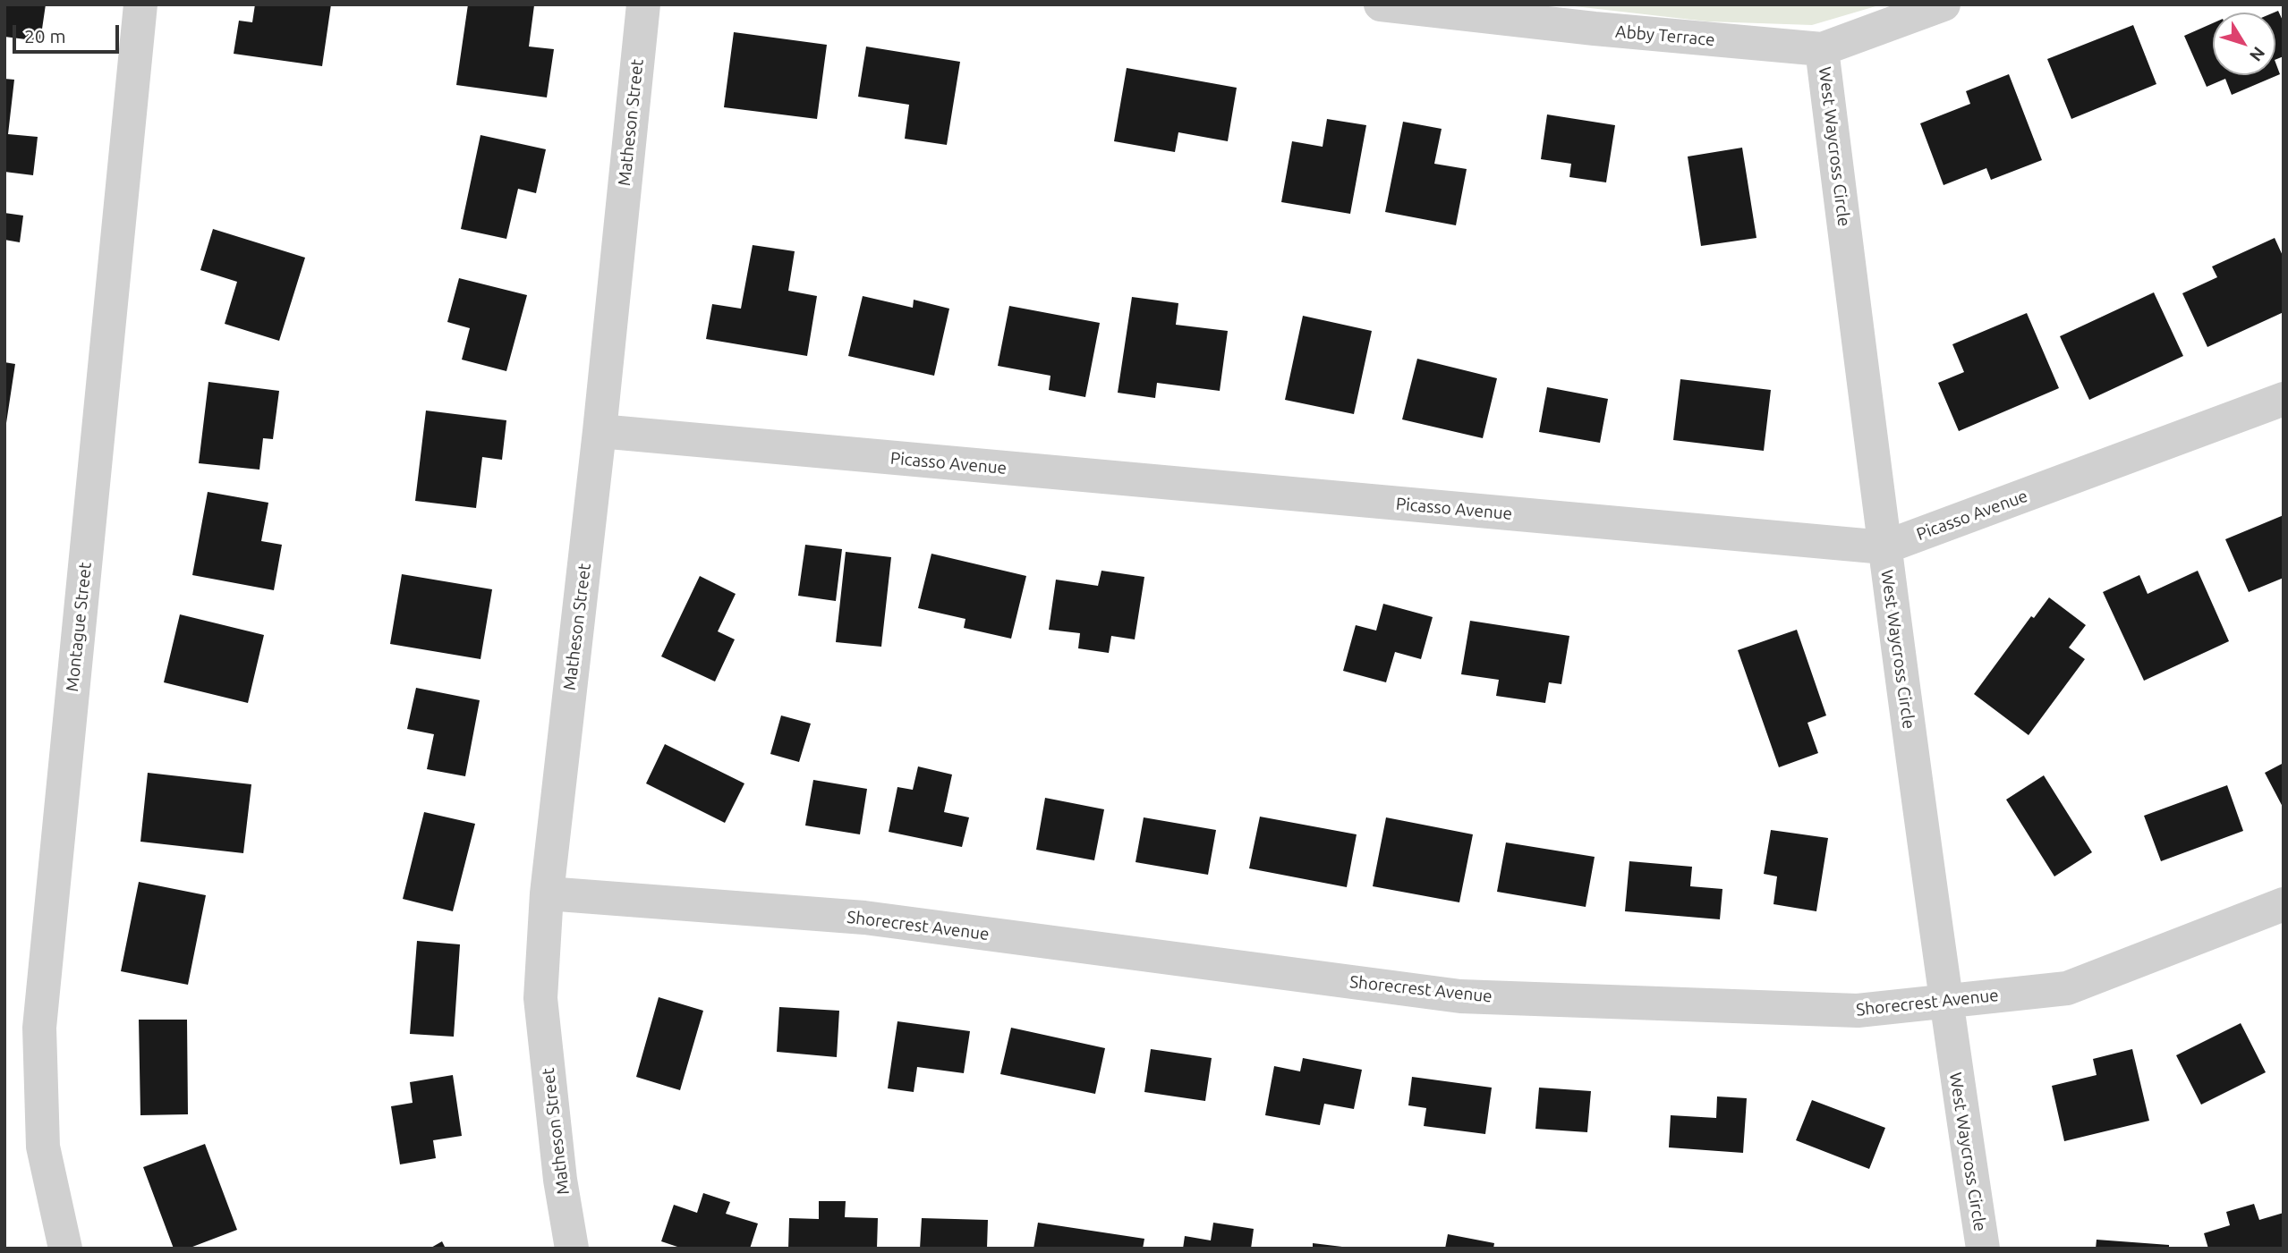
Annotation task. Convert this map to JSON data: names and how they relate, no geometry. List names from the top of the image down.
{
  "streets": {
    "street": [
      "Abby Terrace",
      "Matheson Street",
      "West Waycross Circle",
      "Picasso Avenue",
      "Montague Street",
      "Shorecrest Avenue"
    ]
  },
  "crossings": [
    ["Abby Terrace", "West Waycross Circle"],
    ["Matheson Street", "Picasso Avenue"],
    ["Matheson Street", "Shorecrest Avenue"],
    ["West Waycross Circle", "Picasso Avenue"],
    ["West Waycross Circle", "Shorecrest Avenue"]
  ],
  "scale_bar": "20 m",
  "north": "bottom right"
}
